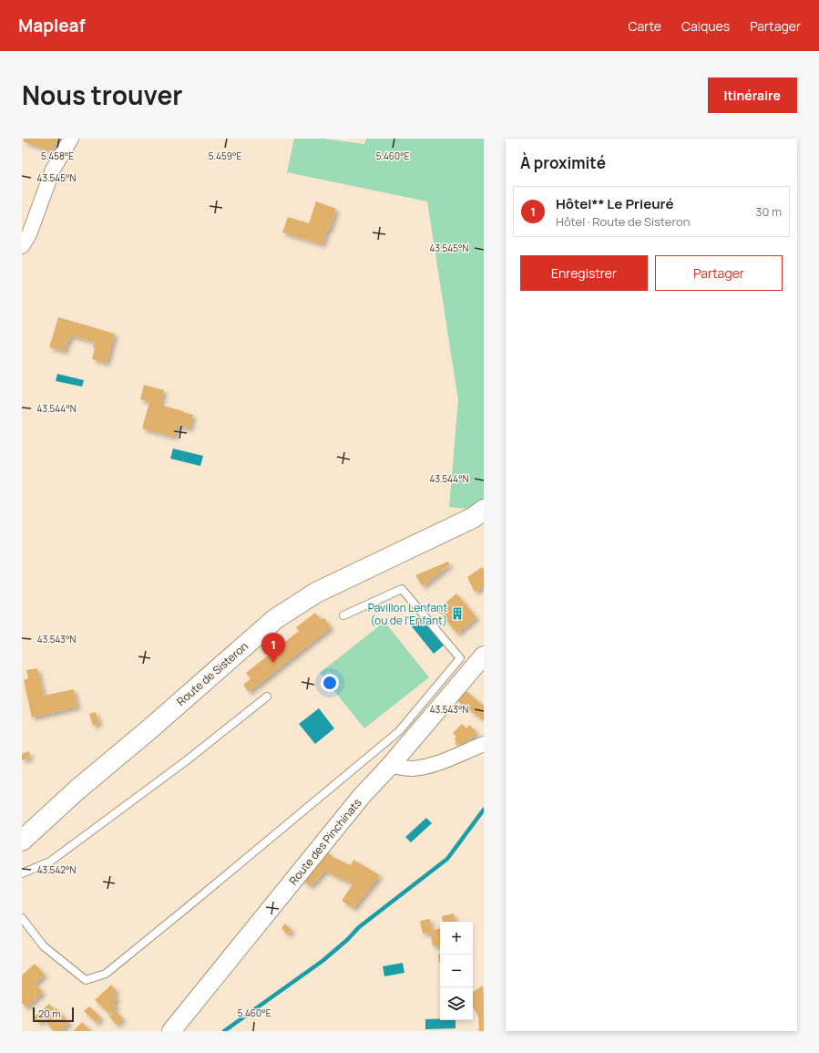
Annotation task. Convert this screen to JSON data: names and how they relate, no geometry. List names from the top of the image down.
{
  "streets": {
    "main road": ["Route de Sisteron"],
    "street": ["Route des Pinchinats"]
  },
  "places": {
    "building": ["Pavillon Lenfant (ou de l'Enfant)"]
  },
  "scale_bar": "20 m",
  "page": {
    "header": "Mapleaf",
    "nav": ["Carte", "Calques", "Partager"],
    "title": "Nous trouver",
    "buttons": [
      "Itinéraire",
      ["Enregistrer", "Partager"]
    ],
    "heading": "À proximité",
    "list": [
      {
        "mark": "1",
        "name": "Hôtel** Le Prieuré",
        "note": "Hôtel · Route de Sisteron",
        "value": "30 m"
      }
    ],
    "pins": "1",
    "map_buttons": ["+", "−"],
    "scale": "20 m"
  },
  "coordinates": [
    "5.459°E",
    "5.460°E",
    "5.458°E",
    "43.545°N",
    "43.544°N",
    "43.543°N",
    "43.542°N"
  ]
}
